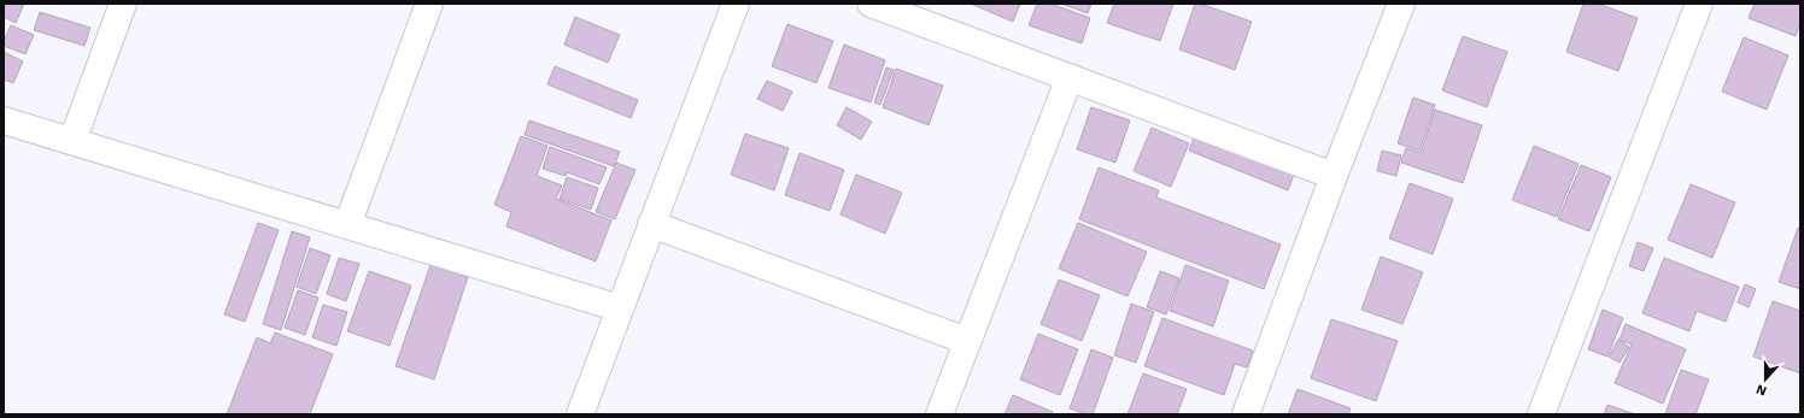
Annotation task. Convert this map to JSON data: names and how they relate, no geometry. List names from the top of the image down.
{
  "north": "bottom"
}
